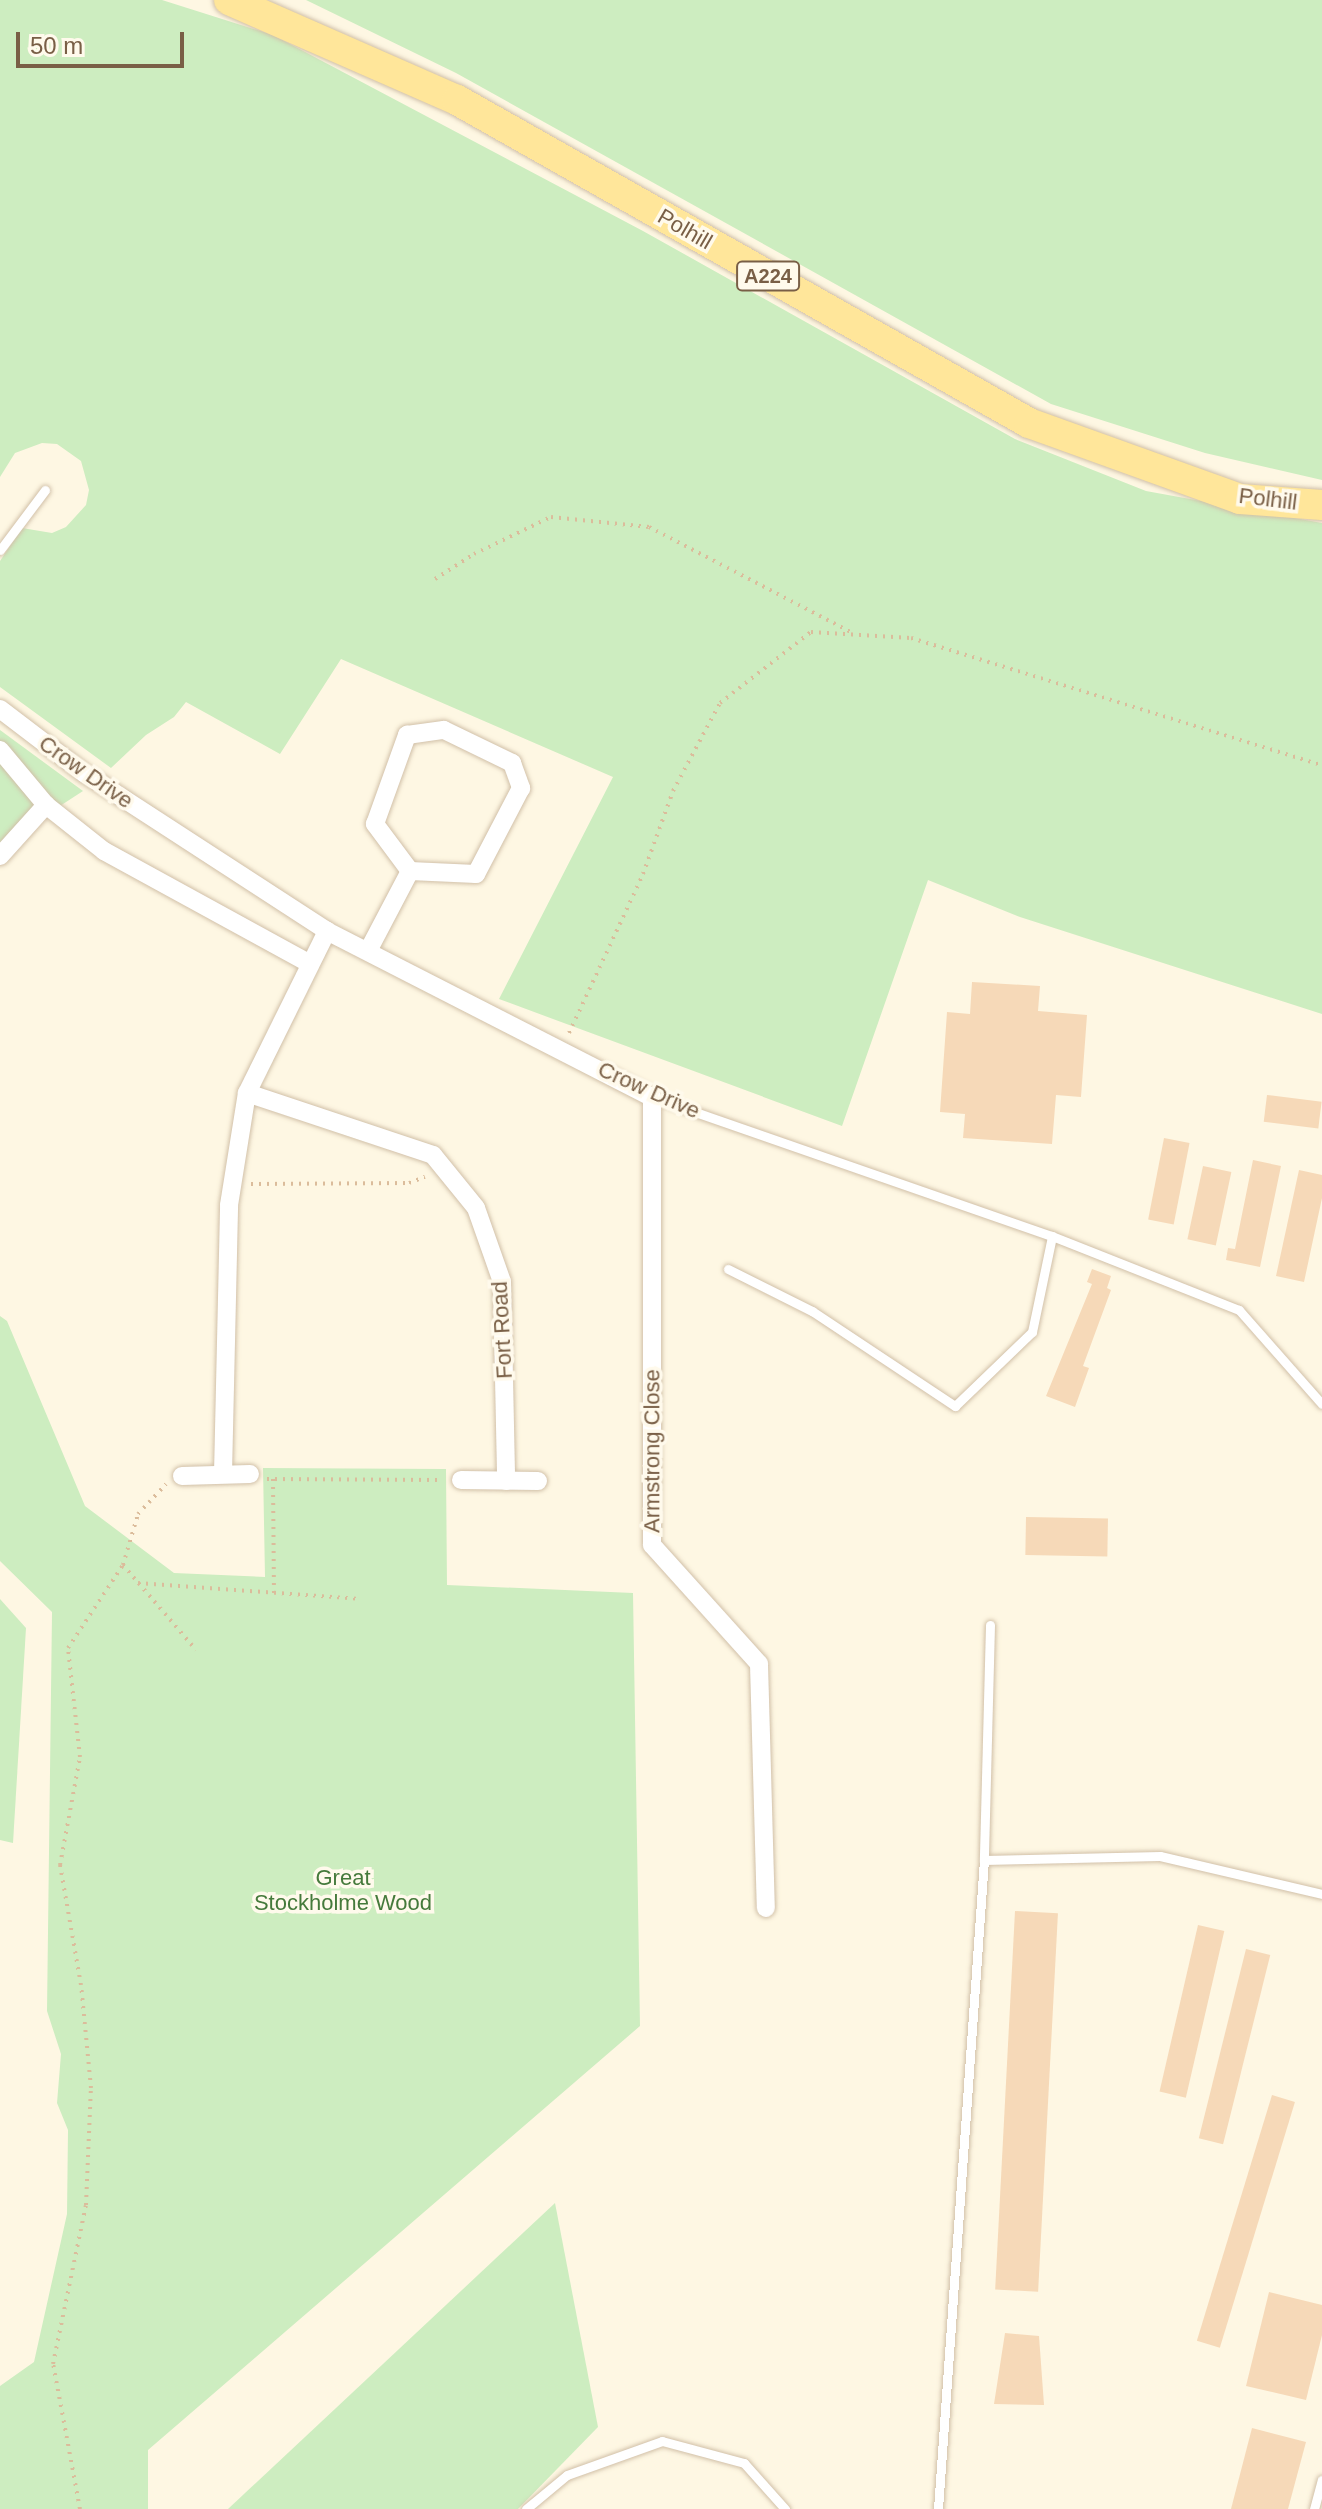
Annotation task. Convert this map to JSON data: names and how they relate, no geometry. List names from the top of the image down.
{
  "streets": {
    "main road": ["Polhill", "A224"],
    "street": ["Crow Drive", "Fort Road", "Armstrong Close"]
  },
  "crossings": [
    ["Crow Drive", "Armstrong Close"]
  ],
  "parks": ["Great Stockholme Wood"],
  "scale_bar": "50 m"
}
